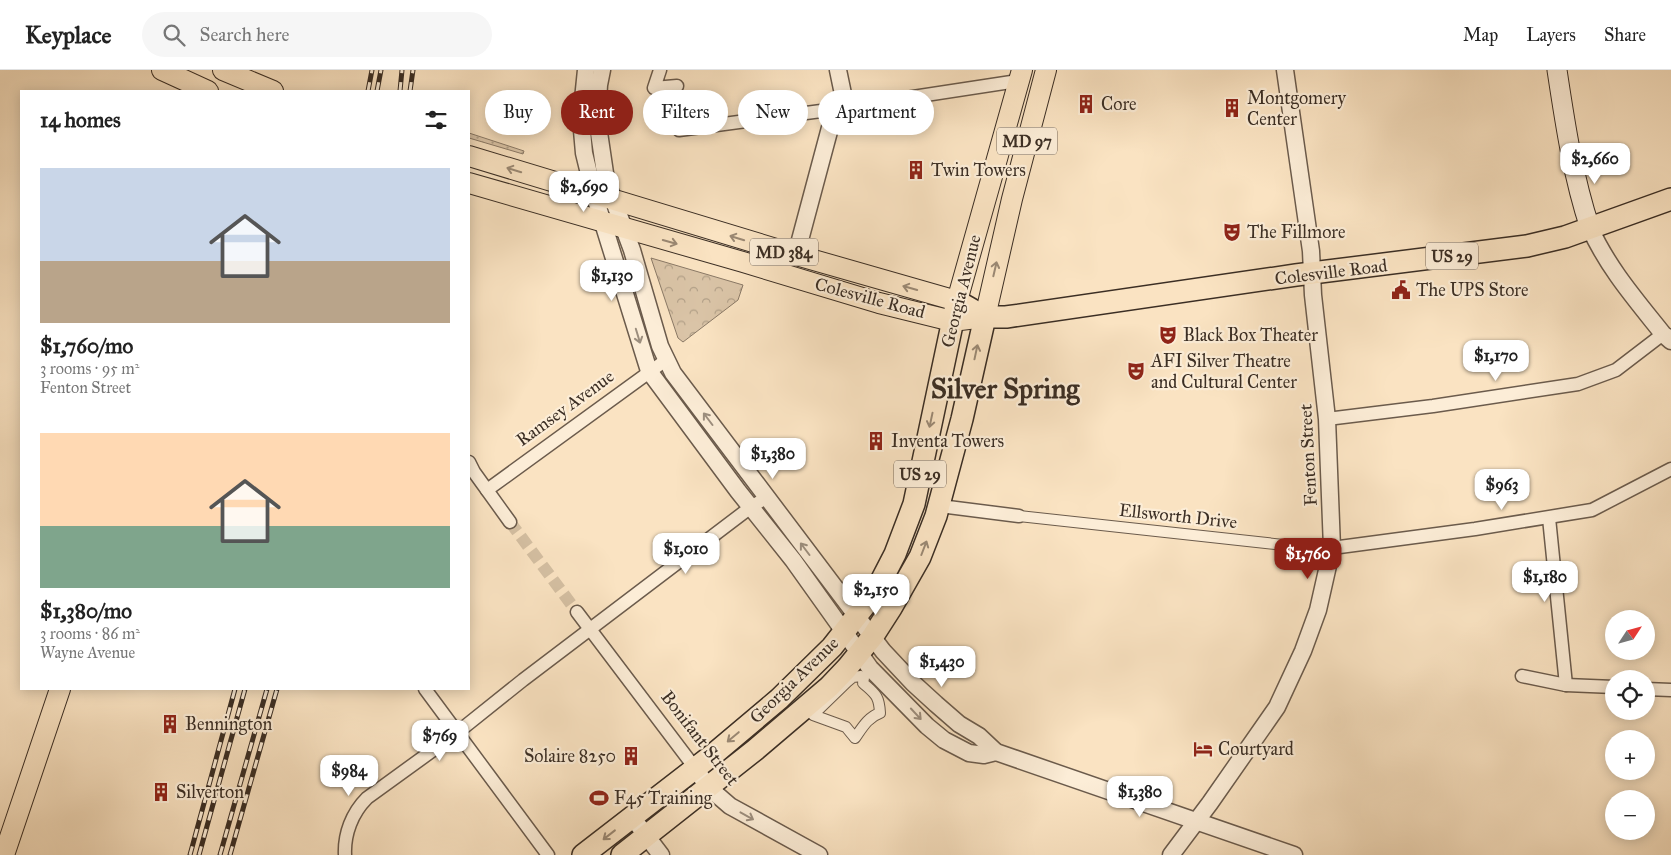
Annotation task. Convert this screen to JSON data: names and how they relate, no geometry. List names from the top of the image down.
{
  "streets": {
    "highway": ["US 29", "Colesville Road", "Georgia Avenue"],
    "main road": ["MD 97", "MD 384"],
    "street": [
      "Ramsey Avenue",
      "Fenton Street",
      "Ellsworth Drive",
      "Bonifant Street"
    ]
  },
  "crossings": [
    ["MD 97", "Georgia Avenue"],
    ["Colesville Road", "Georgia Avenue"],
    ["Colesville Road", "Fenton Street"],
    ["Georgia Avenue", "Ellsworth Drive"],
    ["Georgia Avenue", "Bonifant Street"],
    ["Fenton Street", "Ellsworth Drive"]
  ],
  "one_way": ["Bonifant Street"],
  "districts": ["Silver Spring"],
  "places": {
    "building": [
      "Core",
      "Montgomery Center",
      "Twin Towers",
      "Inventa Towers",
      "Bennington",
      "Solaire 8250",
      "Silverton"
    ],
    "theatre": ["The Fillmore", "Black Box Theater", "AFI Silver Theatre and Cultural Center"],
    "public building": ["The UPS Store"],
    "hotel": ["Courtyard"],
    "sports": ["F45 Training"]
  },
  "north": "top right",
  "page": {
    "header": "Keyplace",
    "search": "Search here",
    "nav": ["Map", "Layers", "Share"],
    "chip": [
      "Buy",
      "Rent",
      "Filters",
      "New",
      "Apartment"
    ],
    "heading": "14 homes",
    "price": [
      "$2,660",
      "$2,690",
      "$1,130",
      "$1,170",
      "$1,380",
      "$963",
      "$1,010",
      "$1,760",
      "$1,180",
      "$2,150",
      "$1,430",
      "$769",
      "$984",
      "$1,380"
    ],
    "list": [
      {
        "name": "$1,760/mo",
        "note": "3 rooms · 95 m² · Fenton Street"
      },
      {
        "name": "$1,380/mo",
        "note": "3 rooms · 86 m² · Wayne Avenue"
      }
    ],
    "map_buttons": ["+", "−"]
  }
}
